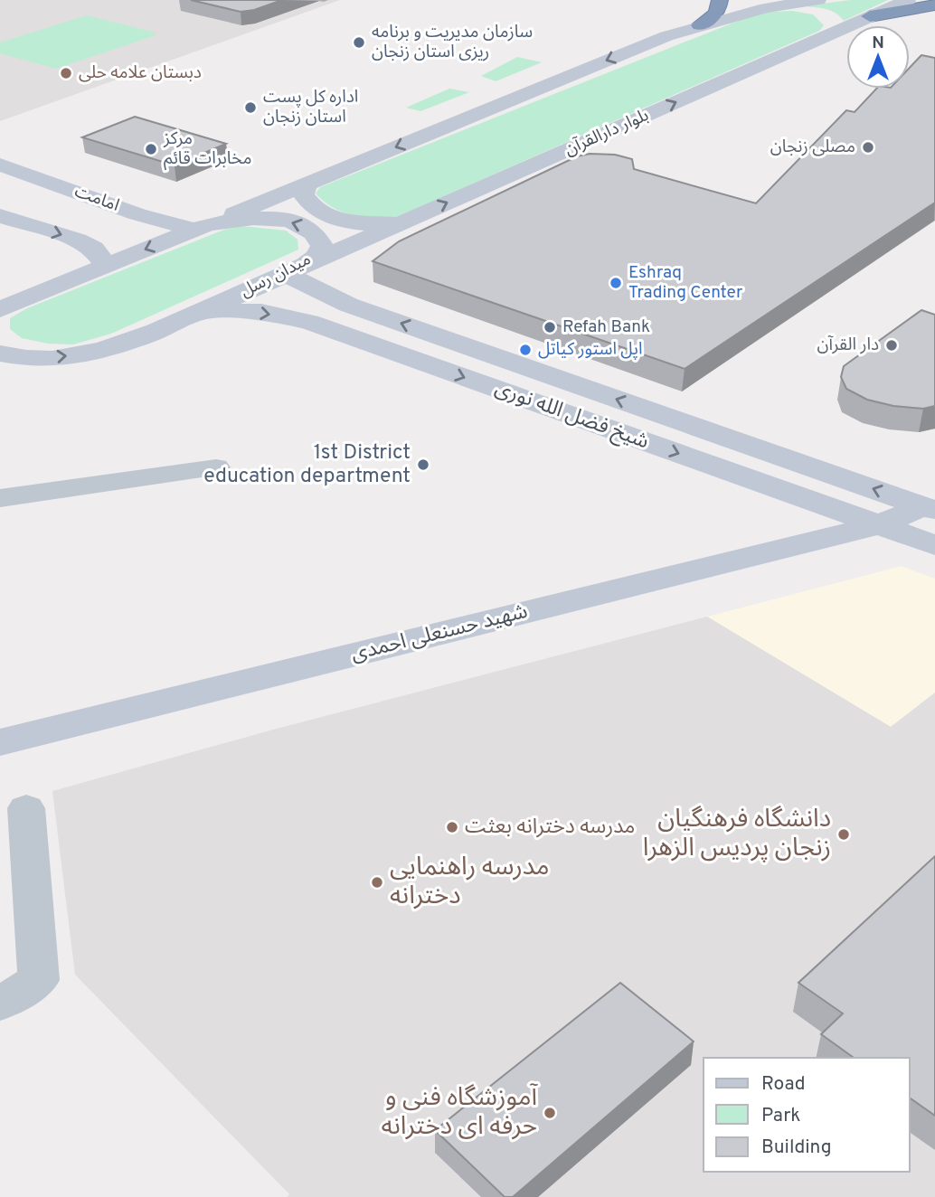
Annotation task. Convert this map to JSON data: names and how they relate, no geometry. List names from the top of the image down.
{
  "streets": {
    "main road": [
      "بلوار دارالقرآن",
      "امامت",
      "میدان رسل",
      "شیخ فضل الله نوری",
      "شهید حسنعلی احمدی"
    ]
  },
  "crossings": [
    ["بلوار دارالقرآن", "میدان رسل"],
    ["بلوار دارالقرآن", "شیخ فضل الله نوری"],
    ["امامت", "میدان رسل"],
    ["میدان رسل", "شیخ فضل الله نوری"],
    ["شیخ فضل الله نوری", "شهید حسنعلی احمدی"]
  ],
  "places": [
    "سازمان مدیریت و برنامه ریزی استان زنجان",
    "دبستان علامه حلی",
    "اداره کل پست استان زنجان",
    "مصلی زنجان",
    "مرکز مخابرات قائم",
    "Eshraq Trading Center",
    "Refah Bank",
    "دار القرآن",
    "اپل استور کیاتل",
    "1st District education department",
    "مدرسه دخترانه بعثت",
    "دانشگاه فرهنگیان زنجان پردیس الزهرا",
    "مدرسه راهنمایی دخترانه",
    "آموزشگاه فنی و حرفه ای دخترانه"
  ],
  "legend": ["Road", "Park", "Building"],
  "north": "top"
}
